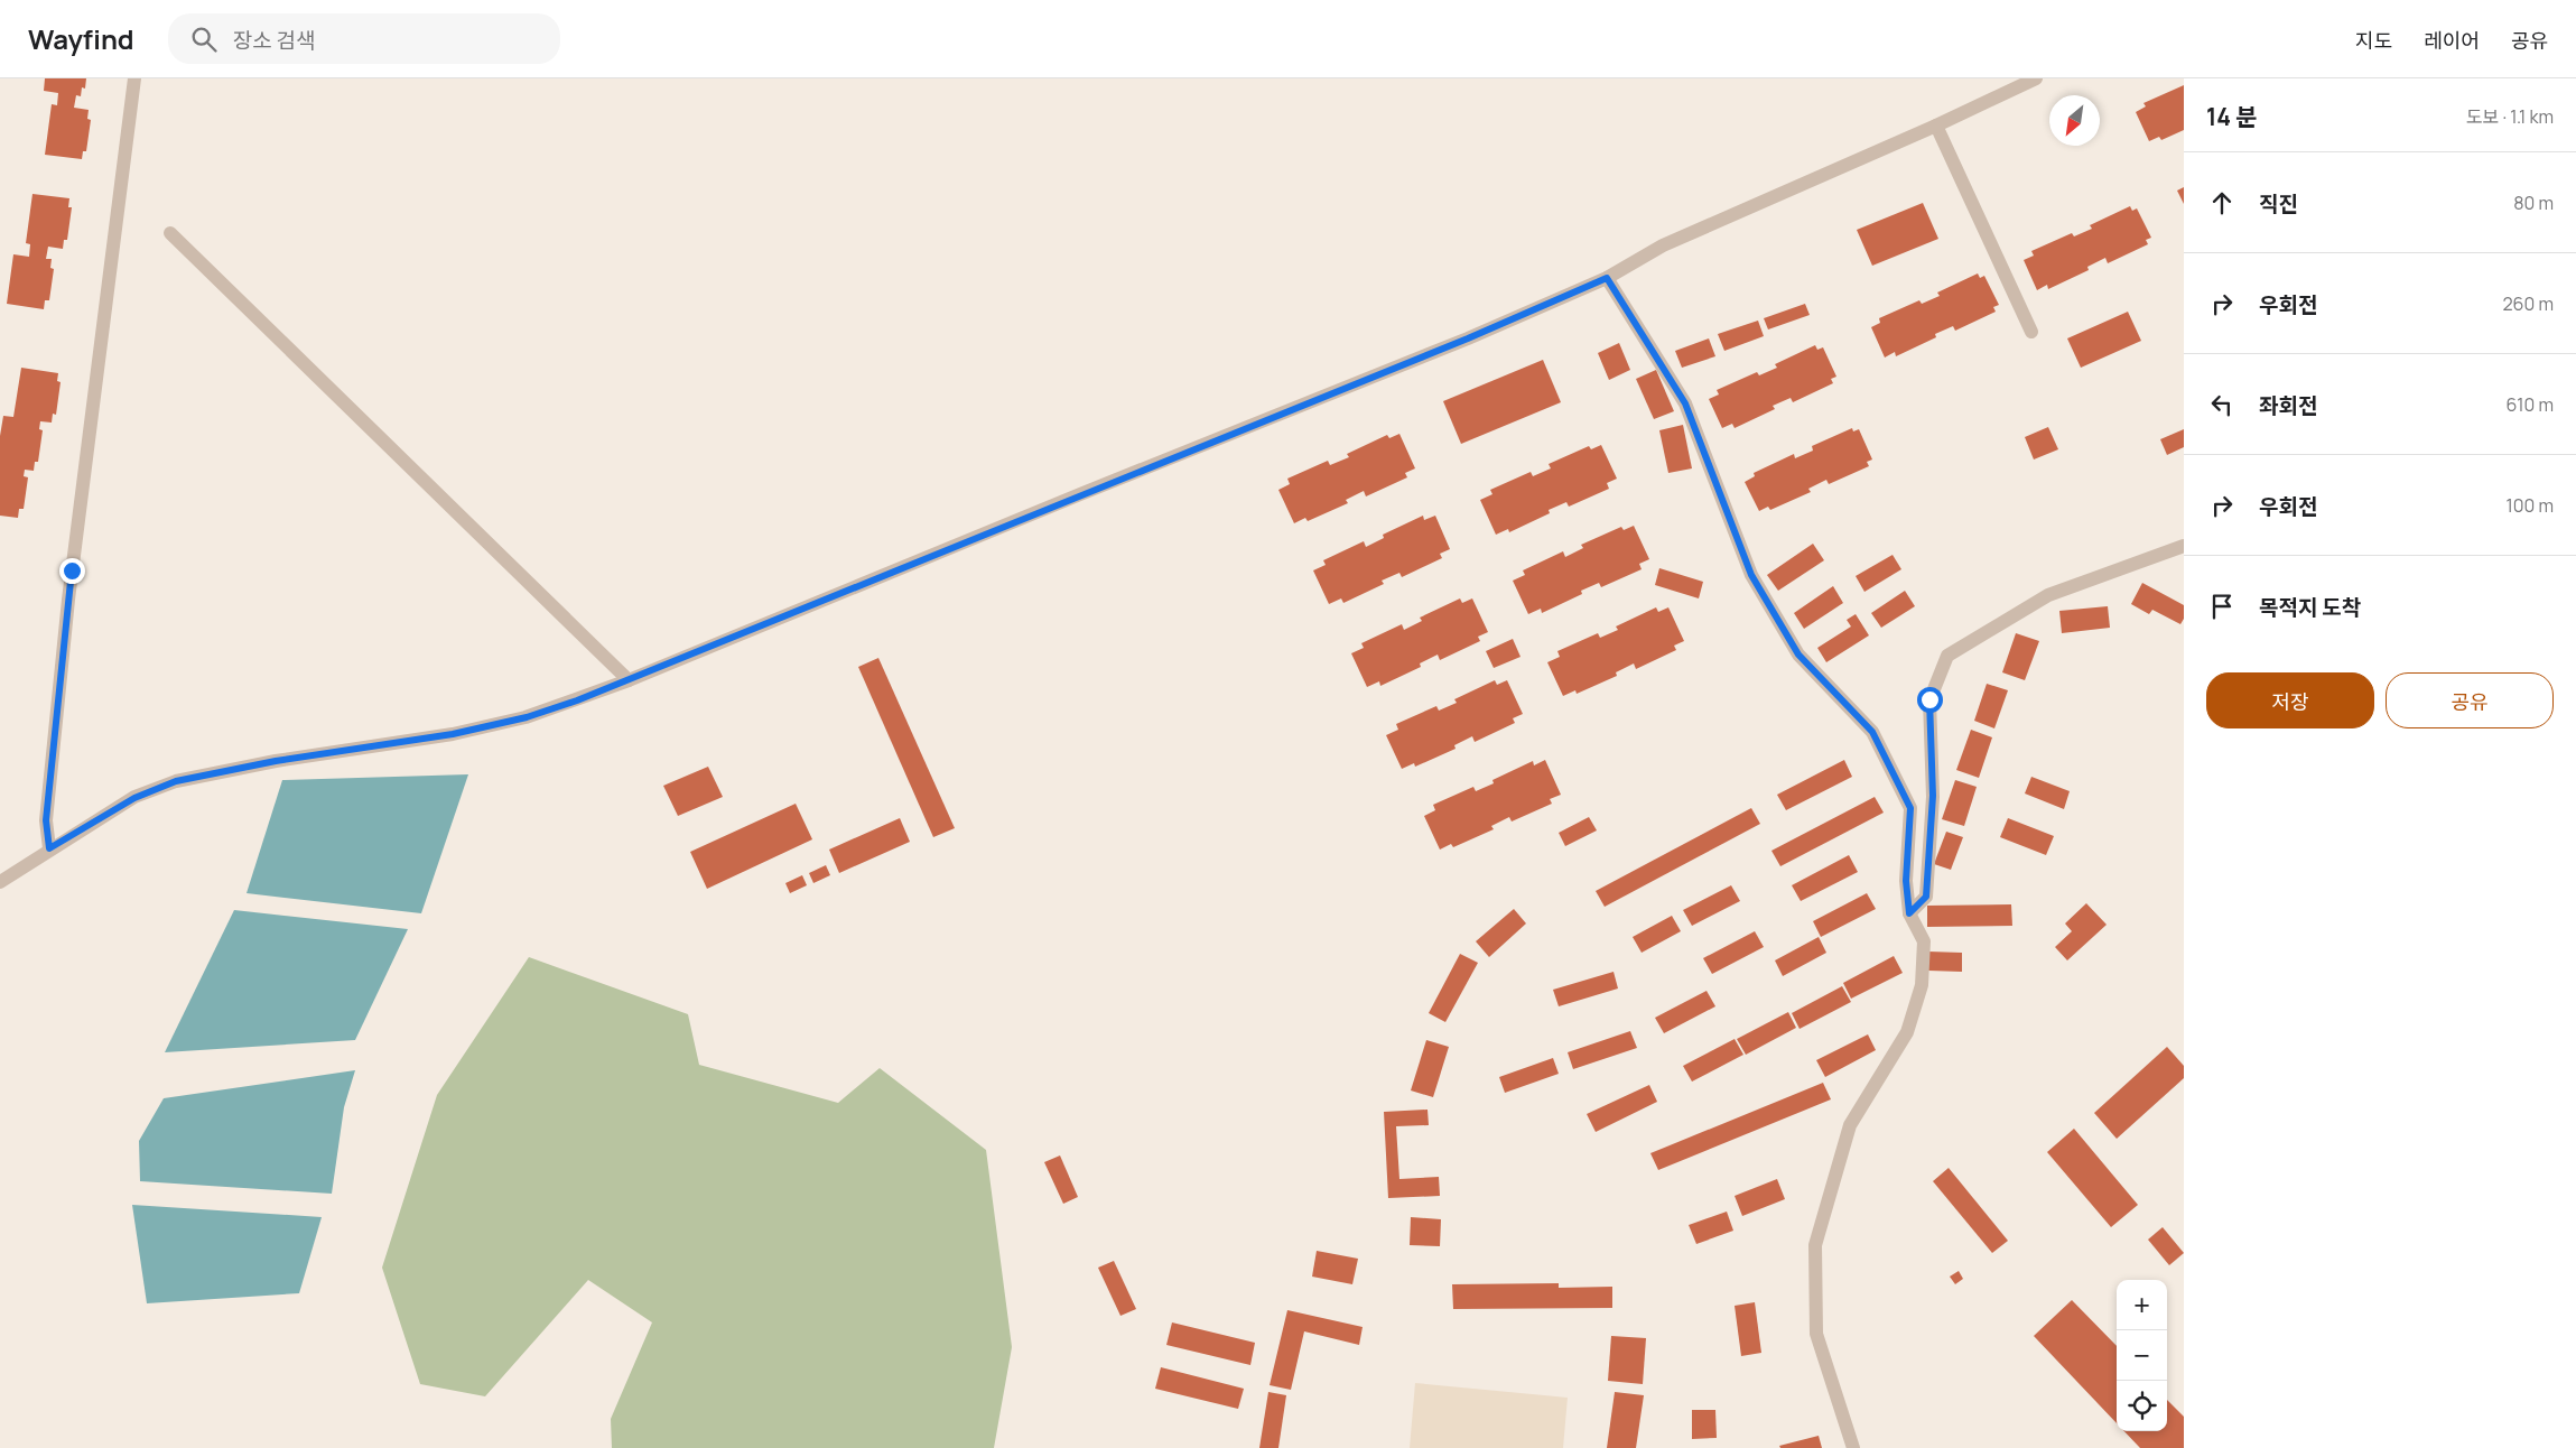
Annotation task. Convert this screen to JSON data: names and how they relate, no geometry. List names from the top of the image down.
{
  "north": "bottom left",
  "page": {
    "header": "Wayfind",
    "search": "장소 검색",
    "nav": ["지도", "레이어", "공유"],
    "heading": ["14 분", "도보 · 1.1 km"],
    "list": [
      ["직진", "80 m"],
      ["우회전", "260 m"],
      ["좌회전", "610 m"],
      ["우회전", "100 m"],
      "목적지 도착"
    ],
    "buttons": ["저장", "공유"],
    "map_buttons": ["+", "−"]
  }
}
